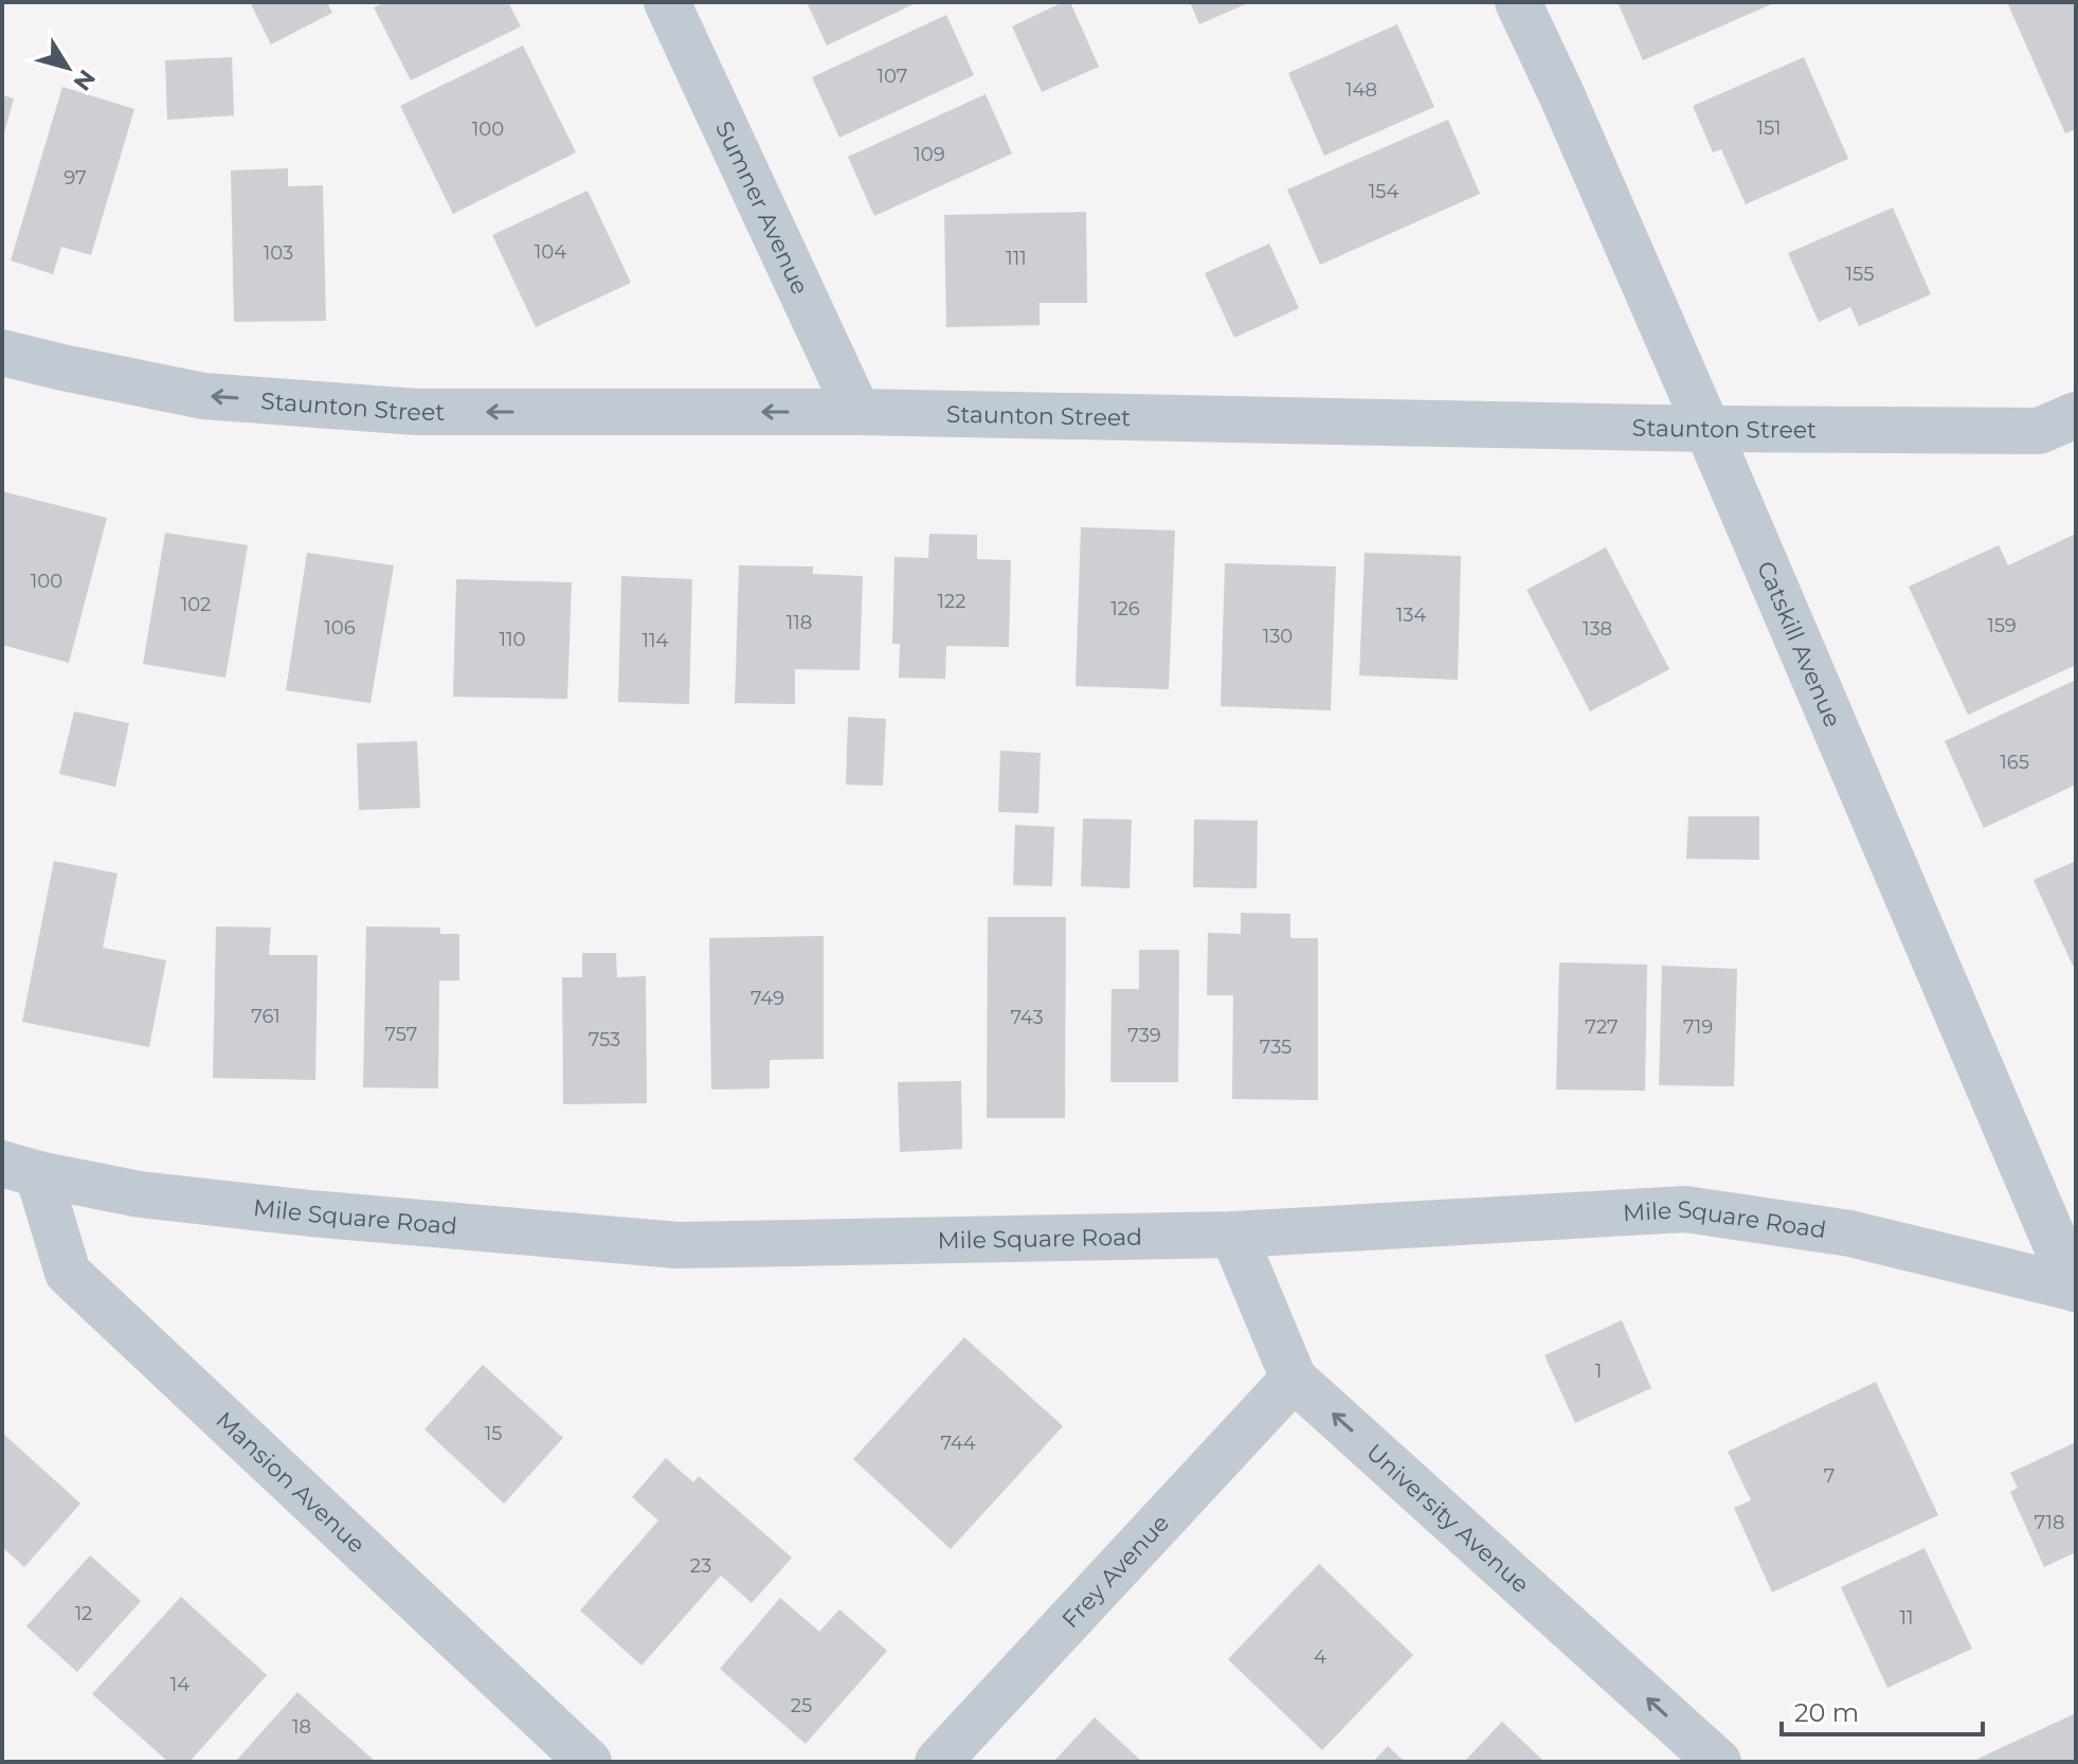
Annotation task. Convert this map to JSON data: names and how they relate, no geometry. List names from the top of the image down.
{
  "streets": {
    "street": [
      "Sumner Avenue",
      "Staunton Street",
      "Catskill Avenue",
      "Mile Square Road",
      "Mansion Avenue",
      "University Avenue",
      "Frey Avenue"
    ]
  },
  "crossings": [
    ["Sumner Avenue", "Staunton Street"],
    ["Staunton Street", "Catskill Avenue"],
    ["Catskill Avenue", "Mile Square Road"],
    ["Mile Square Road", "Mansion Avenue"],
    ["Mile Square Road", "University Avenue"],
    ["University Avenue", "Frey Avenue"]
  ],
  "one_way": ["Staunton Street", "University Avenue"],
  "house_numbers": [
    "107",
    "148",
    "151",
    "100",
    "109",
    "97",
    "154",
    "104",
    "103",
    "111",
    "155",
    "100",
    "122",
    "102",
    "126",
    "134",
    "118",
    "159",
    "106",
    "138",
    "130",
    "110",
    "114",
    "165",
    "749",
    "761",
    "743",
    "727",
    "719",
    "757",
    "739",
    "753",
    "735",
    "1",
    "15",
    "744",
    "7",
    "718",
    "23",
    "12",
    "11",
    "4",
    "14",
    "25",
    "18"
  ],
  "scale_bar": "20 m",
  "north": "bottom right"
}
